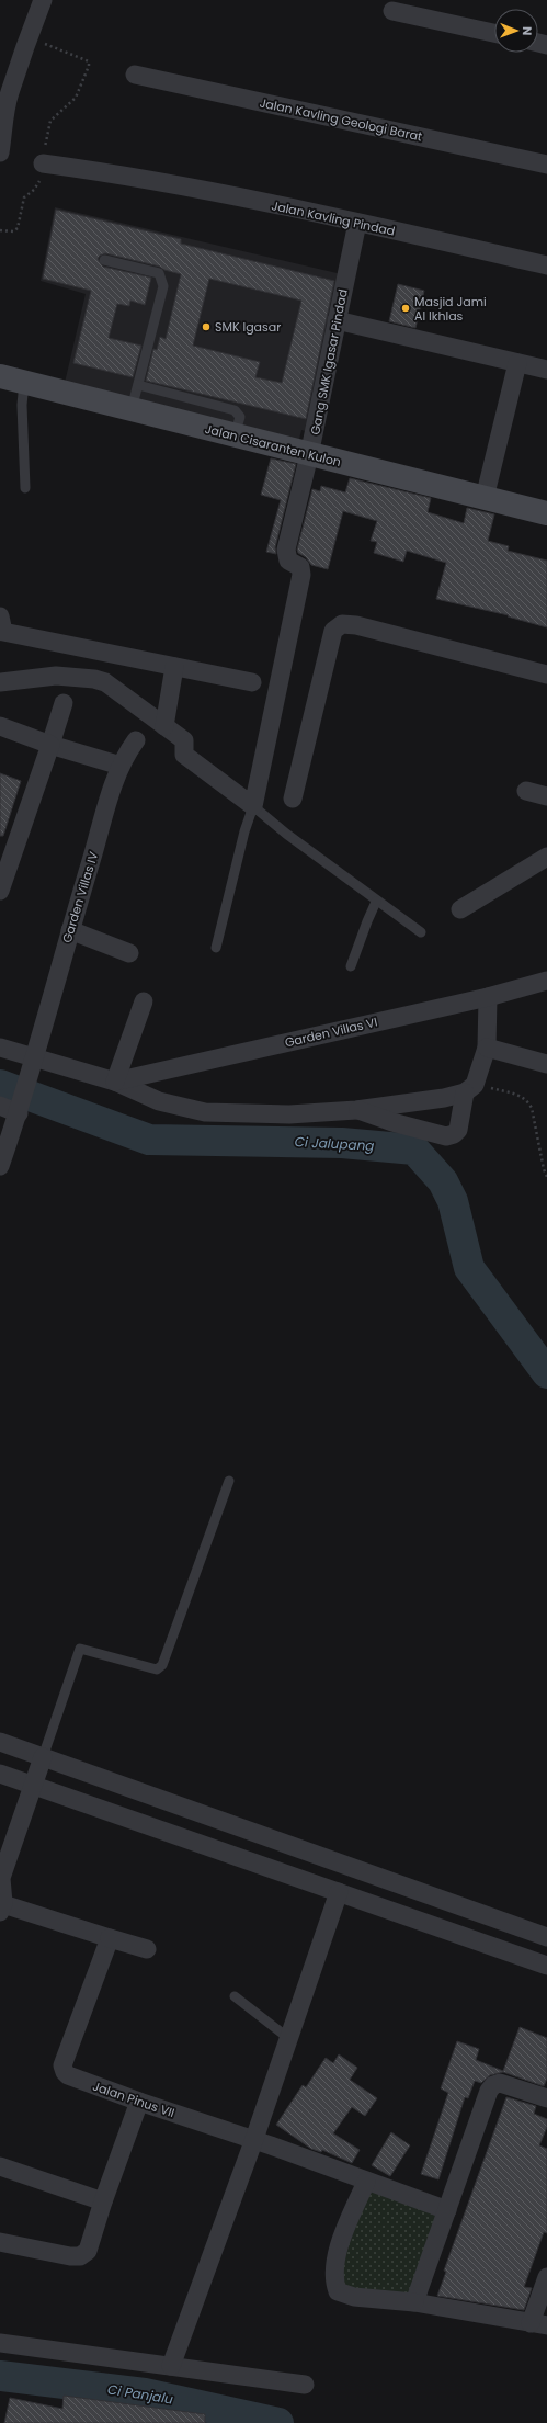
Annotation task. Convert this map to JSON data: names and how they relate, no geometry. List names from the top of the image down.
{
  "streets": {
    "main road": ["Jalan Cisaranten Kulon"],
    "street": [
      "Jalan Kavling Geologi Barat",
      "Jalan Kavling Pindad",
      "Gang SMK Igasar Pindad",
      "Garden Villas IV",
      "Garden Villas VI",
      "Jalan Pinus VII"
    ]
  },
  "crossings": [
    ["Jalan Kavling Pindad", "Gang SMK Igasar Pindad"],
    ["Gang SMK Igasar Pindad", "Jalan Cisaranten Kulon"]
  ],
  "water": ["Ci Jalupang", "Ci Panjalu"],
  "places": ["Masjid Jami Al Ikhlas", "SMK Igasar"],
  "north": "right"
}
